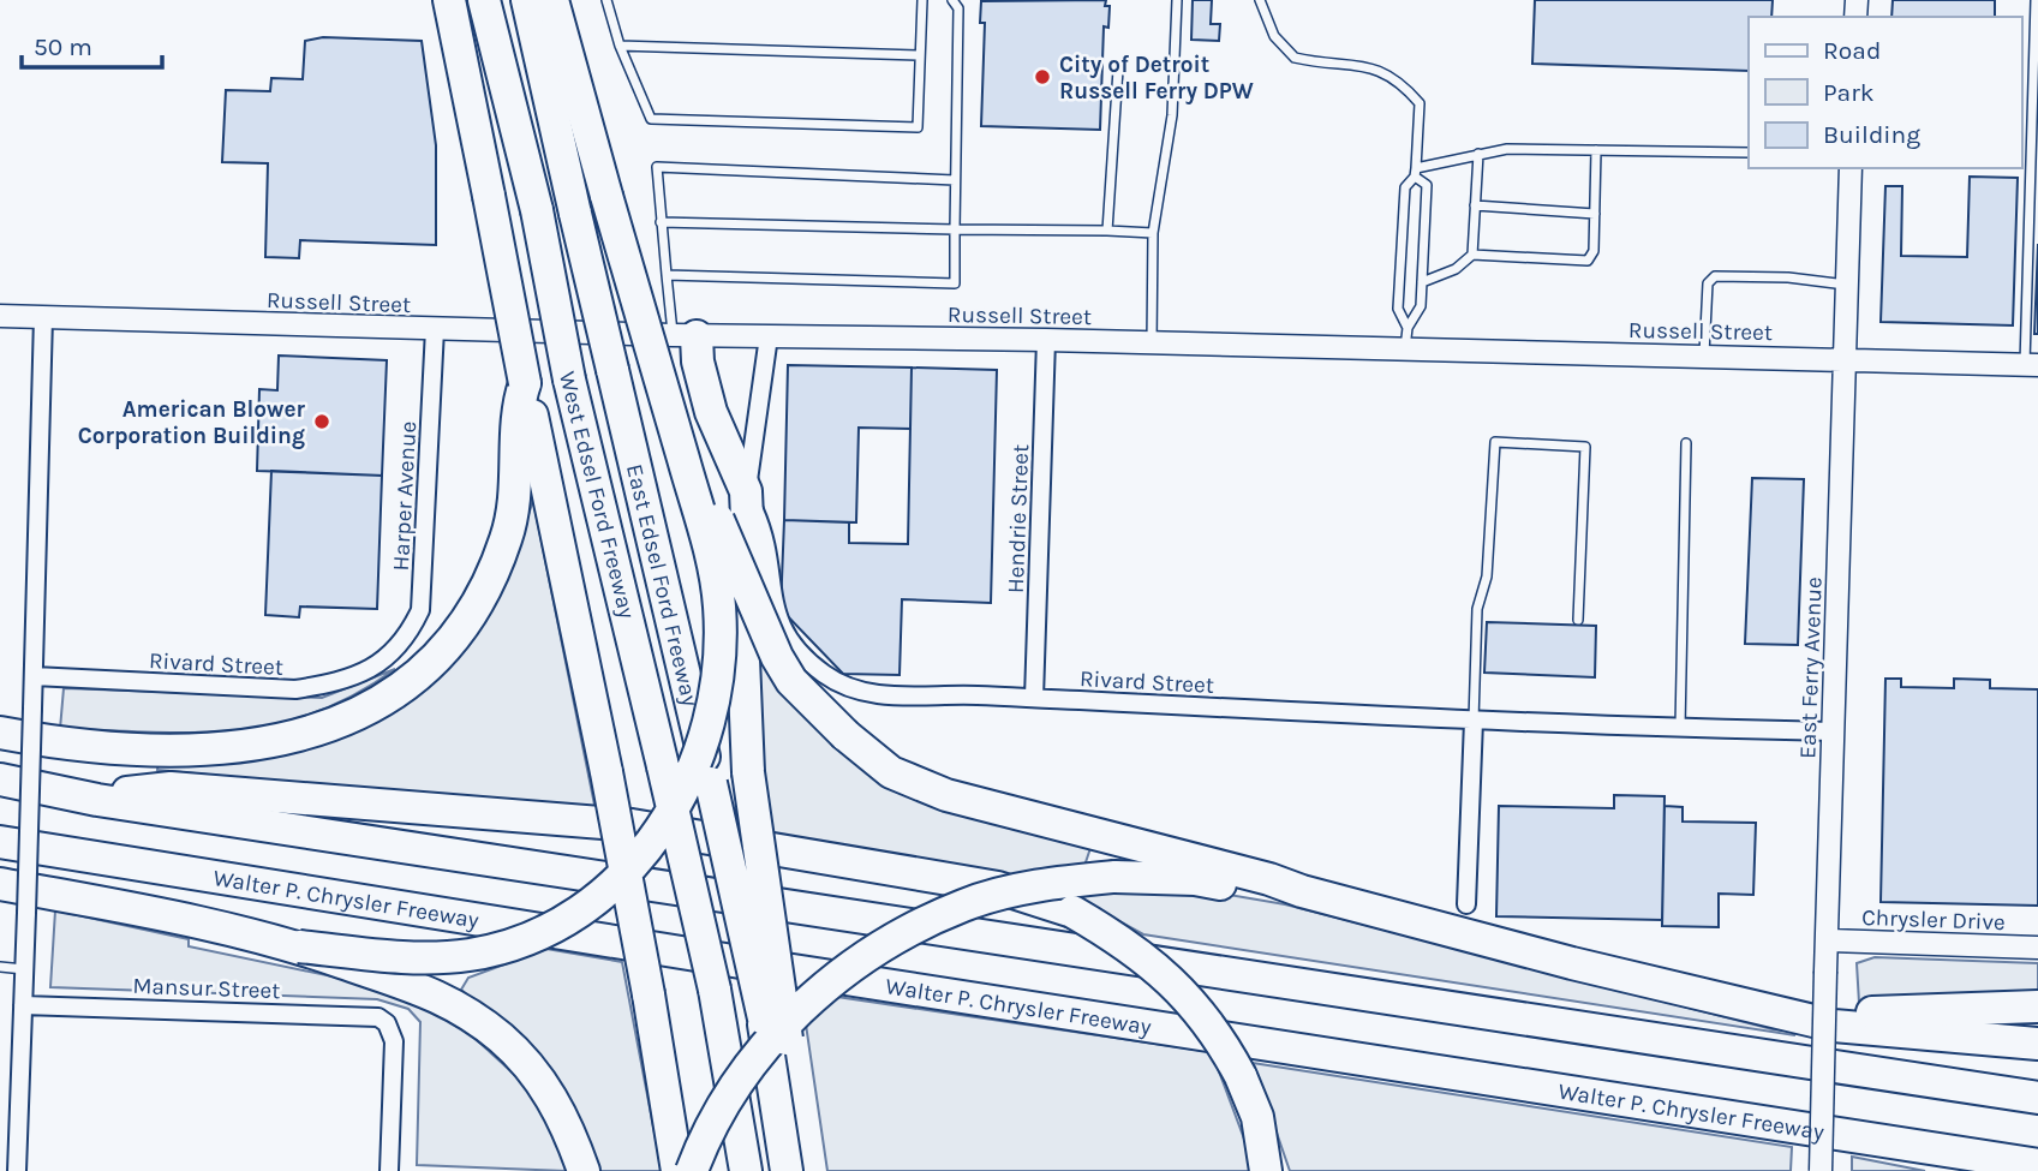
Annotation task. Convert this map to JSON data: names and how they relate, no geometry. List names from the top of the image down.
{
  "streets": {
    "highway": ["West Edsel Ford Freeway", "East Edsel Ford Freeway", "Walter P. Chrysler Freeway"],
    "street": [
      "Russell Street",
      "Harper Avenue",
      "Hendrie Street",
      "Rivard Street",
      "East Ferry Avenue",
      "Chrysler Drive",
      "Mansur Street"
    ]
  },
  "crossings": [
    ["Russell Street", "Harper Avenue"],
    ["Russell Street", "Hendrie Street"],
    ["Russell Street", "East Ferry Avenue"],
    ["Harper Avenue", "Rivard Street"],
    ["Hendrie Street", "Rivard Street"],
    ["Rivard Street", "East Ferry Avenue"],
    ["East Ferry Avenue", "Chrysler Drive"]
  ],
  "places": ["City of Detroit Russell Ferry DPW", "American Blower Corporation Building"],
  "legend": ["Road", "Park", "Building"],
  "scale_bar": "50 m"
}
